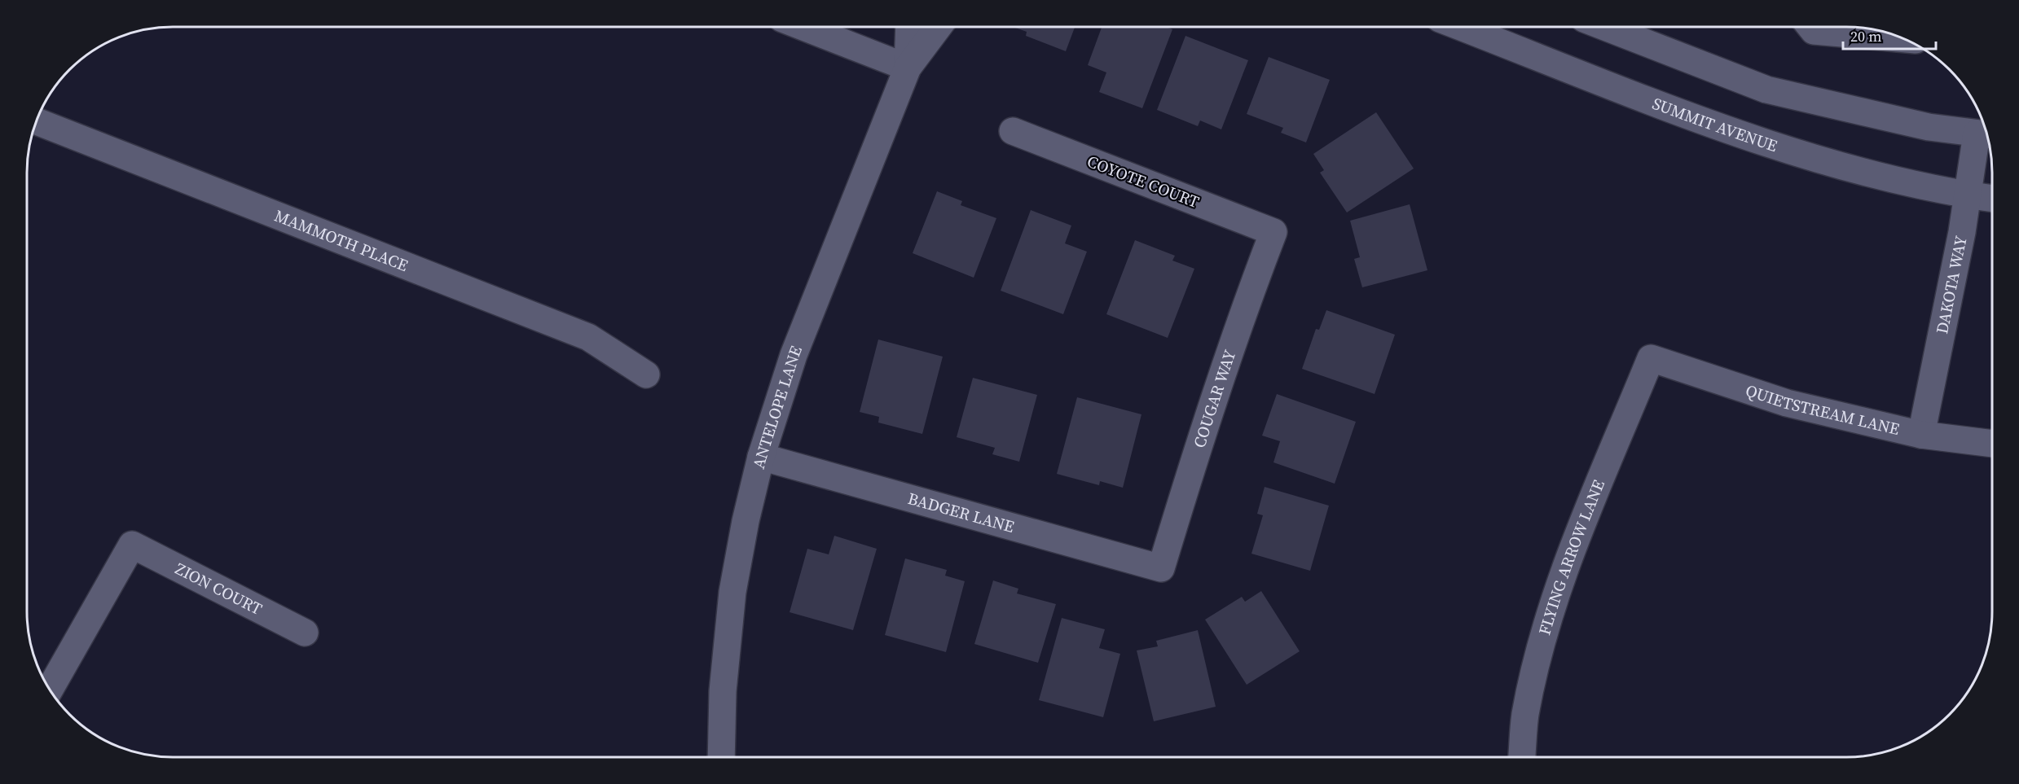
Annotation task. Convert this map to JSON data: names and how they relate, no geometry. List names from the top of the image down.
{
  "streets": {
    "street": [
      "SUMMIT AVENUE",
      "COYOTE COURT",
      "MAMMOTH PLACE",
      "DAKOTA WAY",
      "COUGAR WAY",
      "ANTELOPE LANE",
      "QUIETSTREAM LANE",
      "BADGER LANE",
      "FLYING ARROW LANE",
      "ZION COURT"
    ]
  },
  "crossings": [
    ["SUMMIT AVENUE", "DAKOTA WAY"],
    ["COYOTE COURT", "COUGAR WAY"],
    ["DAKOTA WAY", "QUIETSTREAM LANE"],
    ["COUGAR WAY", "BADGER LANE"],
    ["ANTELOPE LANE", "BADGER LANE"],
    ["QUIETSTREAM LANE", "FLYING ARROW LANE"]
  ],
  "scale_bar": "20 m"
}
